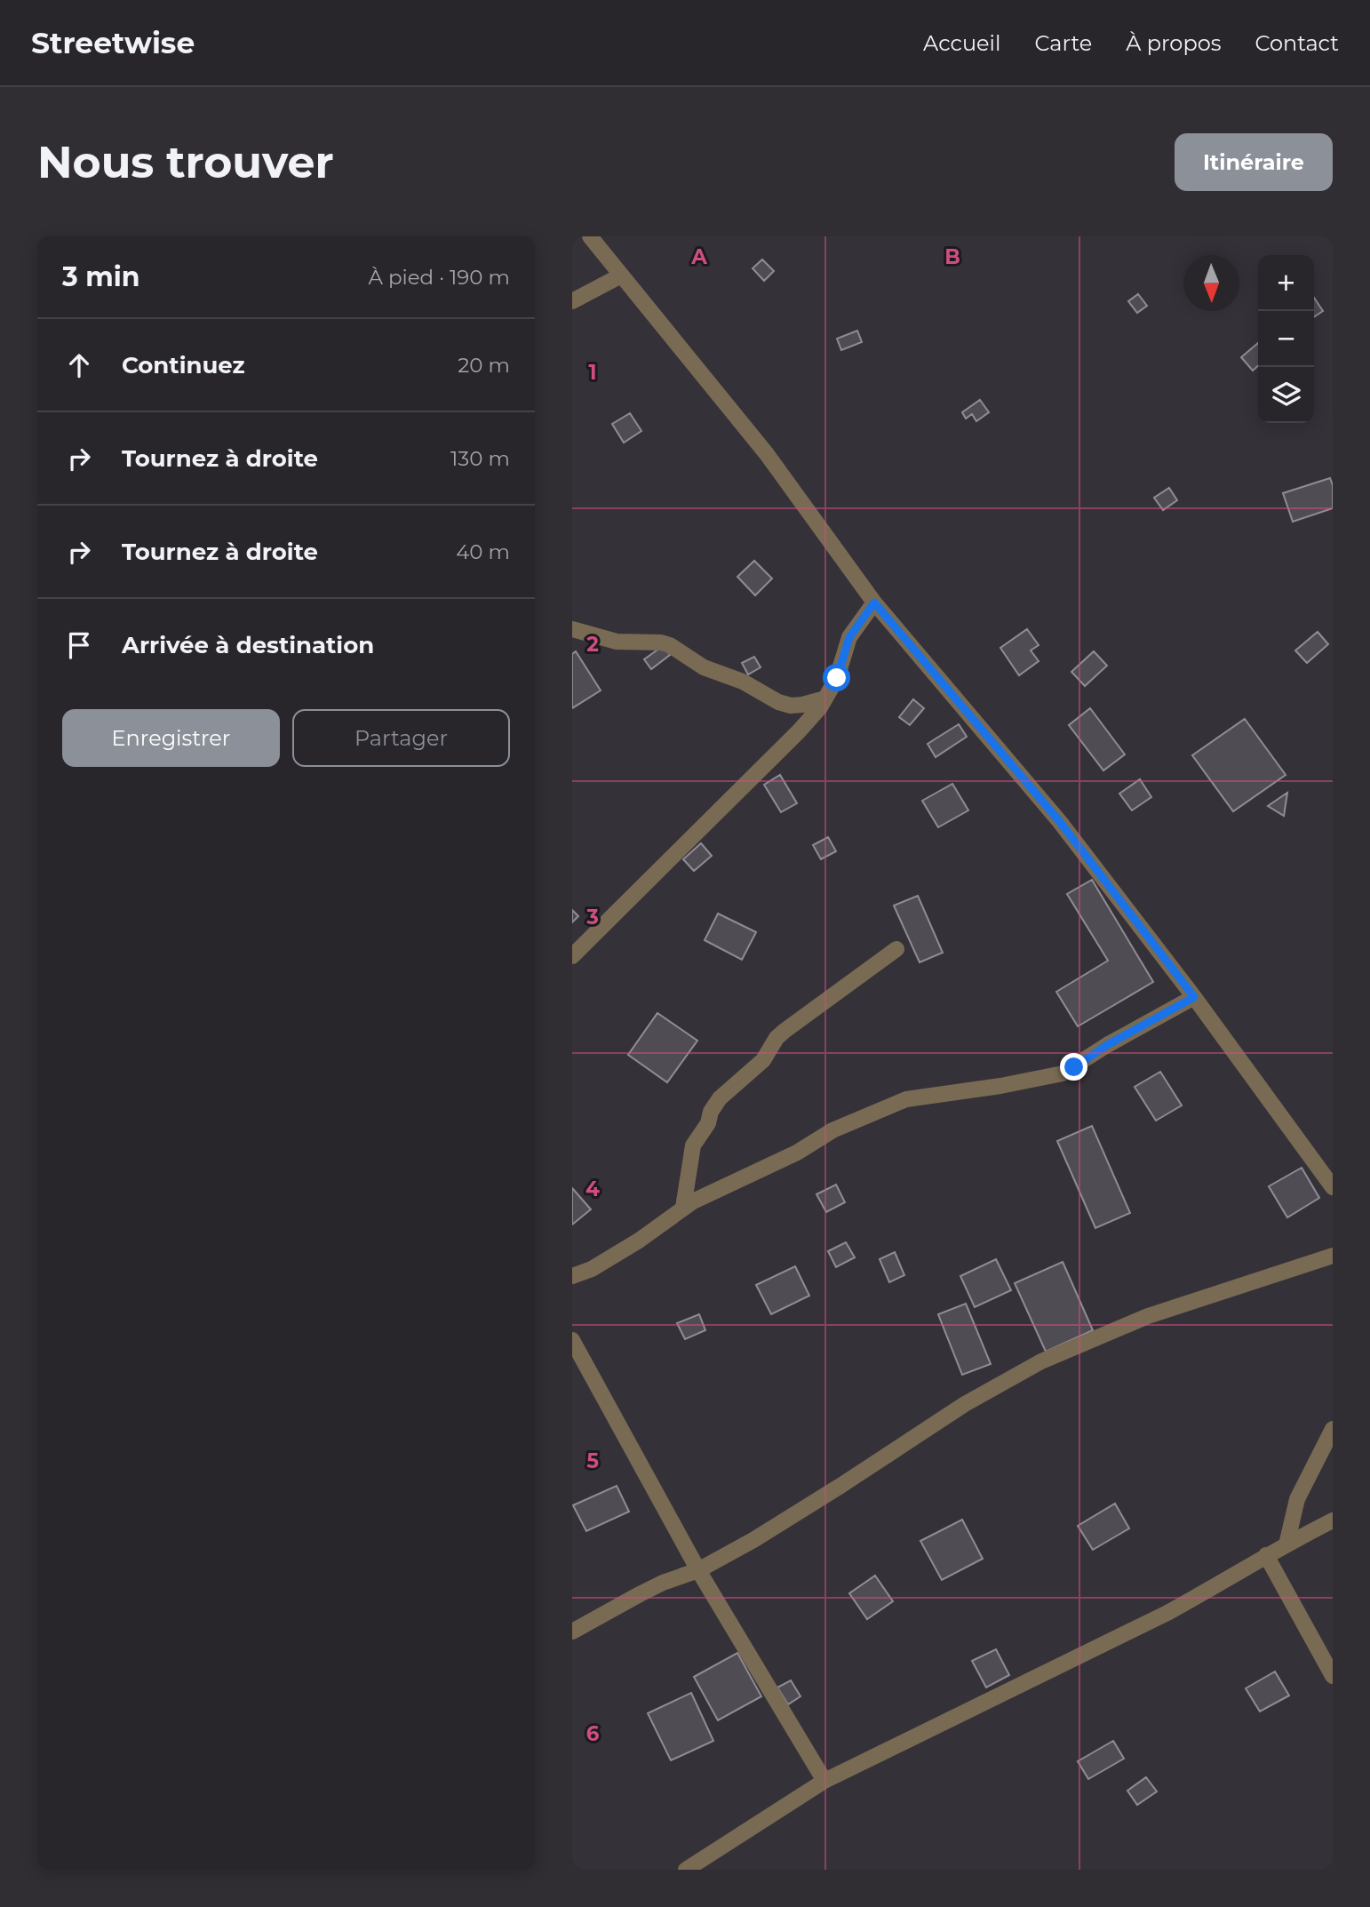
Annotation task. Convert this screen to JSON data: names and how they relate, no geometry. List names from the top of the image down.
{
  "north": "bottom",
  "page": {
    "header": "Streetwise",
    "nav": [
      "Accueil",
      "Carte",
      "À propos",
      "Contact"
    ],
    "buttons": [
      "Itinéraire",
      ["Enregistrer", "Partager"]
    ],
    "title": "Nous trouver",
    "heading": ["3 min", "À pied · 190 m"],
    "map_buttons": ["+", "−"],
    "list": [
      ["Continuez", "20 m"],
      ["Tournez à droite", "130 m"],
      ["Tournez à droite", "40 m"],
      "Arrivée à destination"
    ]
  },
  "grid": {
    "columns": ["A", "B"],
    "rows": [
      "1",
      "2",
      "3",
      "4",
      "5",
      "6"
    ]
  }
}
